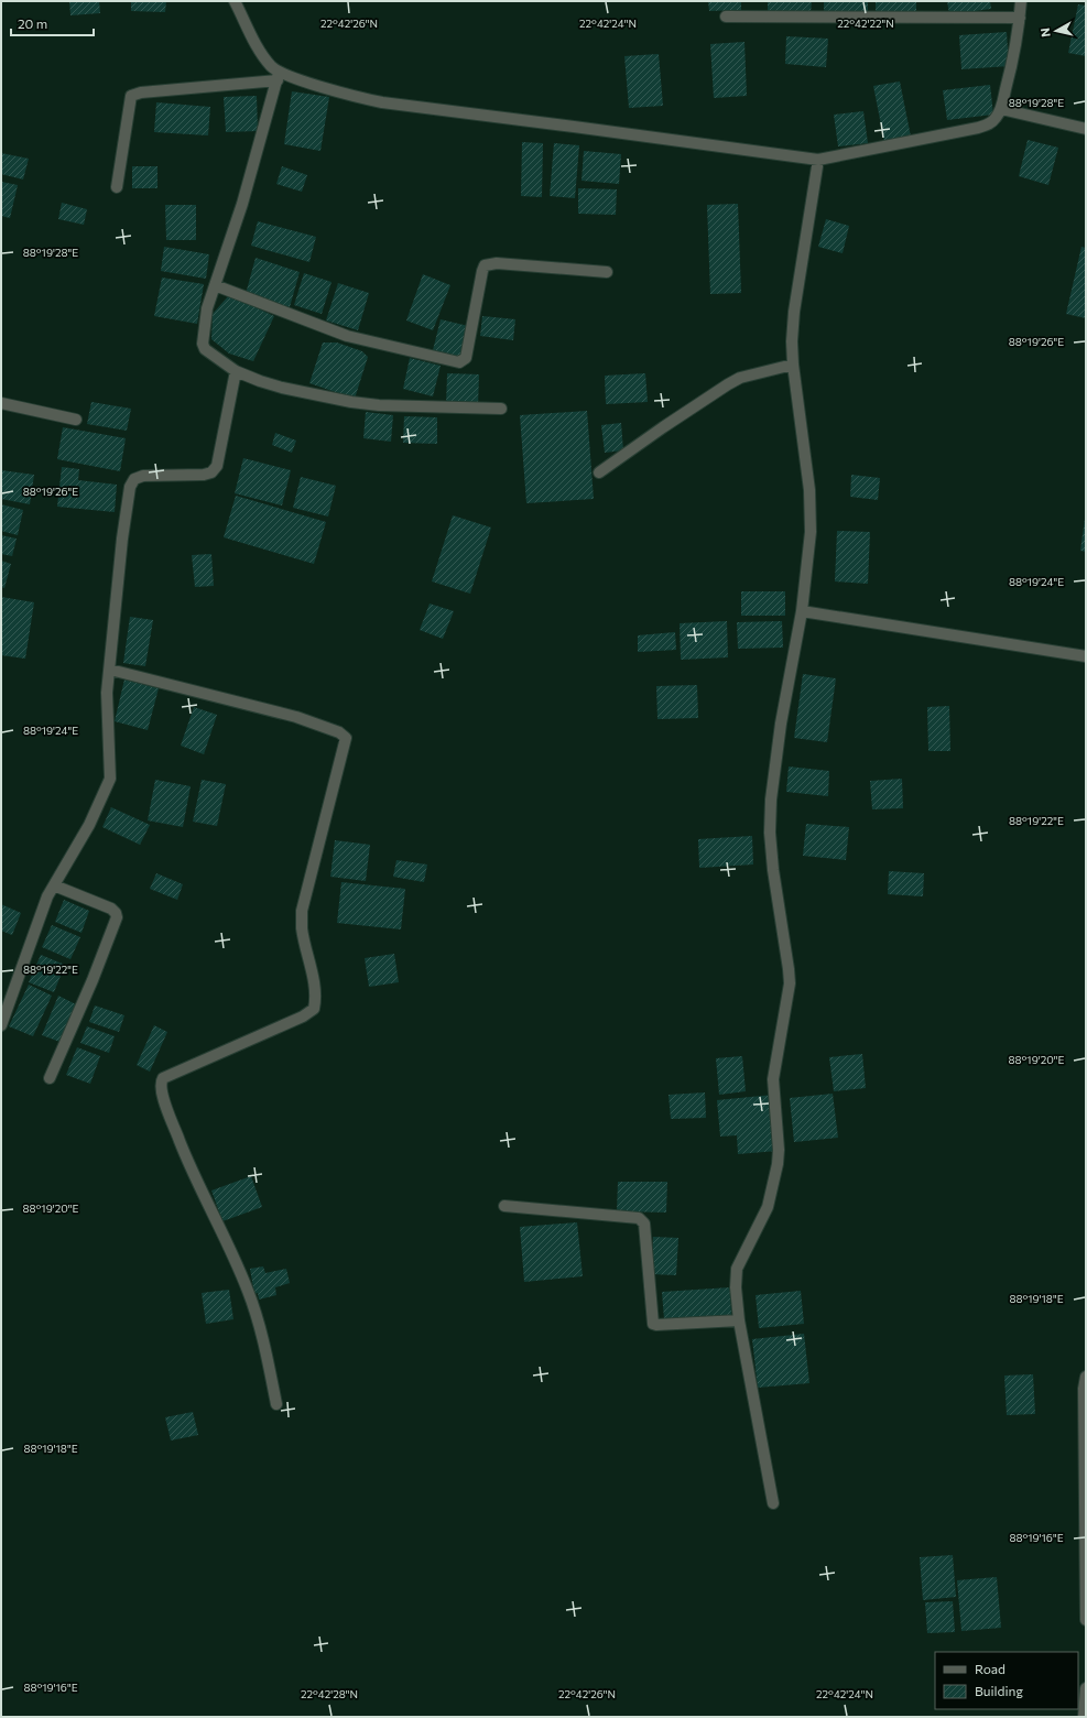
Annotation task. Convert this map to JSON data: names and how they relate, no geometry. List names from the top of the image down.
{
  "legend": ["Road", "Building"],
  "scale_bar": "20 m",
  "north": "left",
  "coordinates": [
    "22°42'26\"N",
    "22°42'24\"N",
    "22°42'22\"N",
    "88°19'28\"E",
    "88°19'26\"E",
    "88°19'24\"E",
    "88°19'22\"E",
    "88°19'20\"E",
    "88°19'18\"E",
    "88°19'16\"E",
    "22°42'28\"N"
  ]
}
